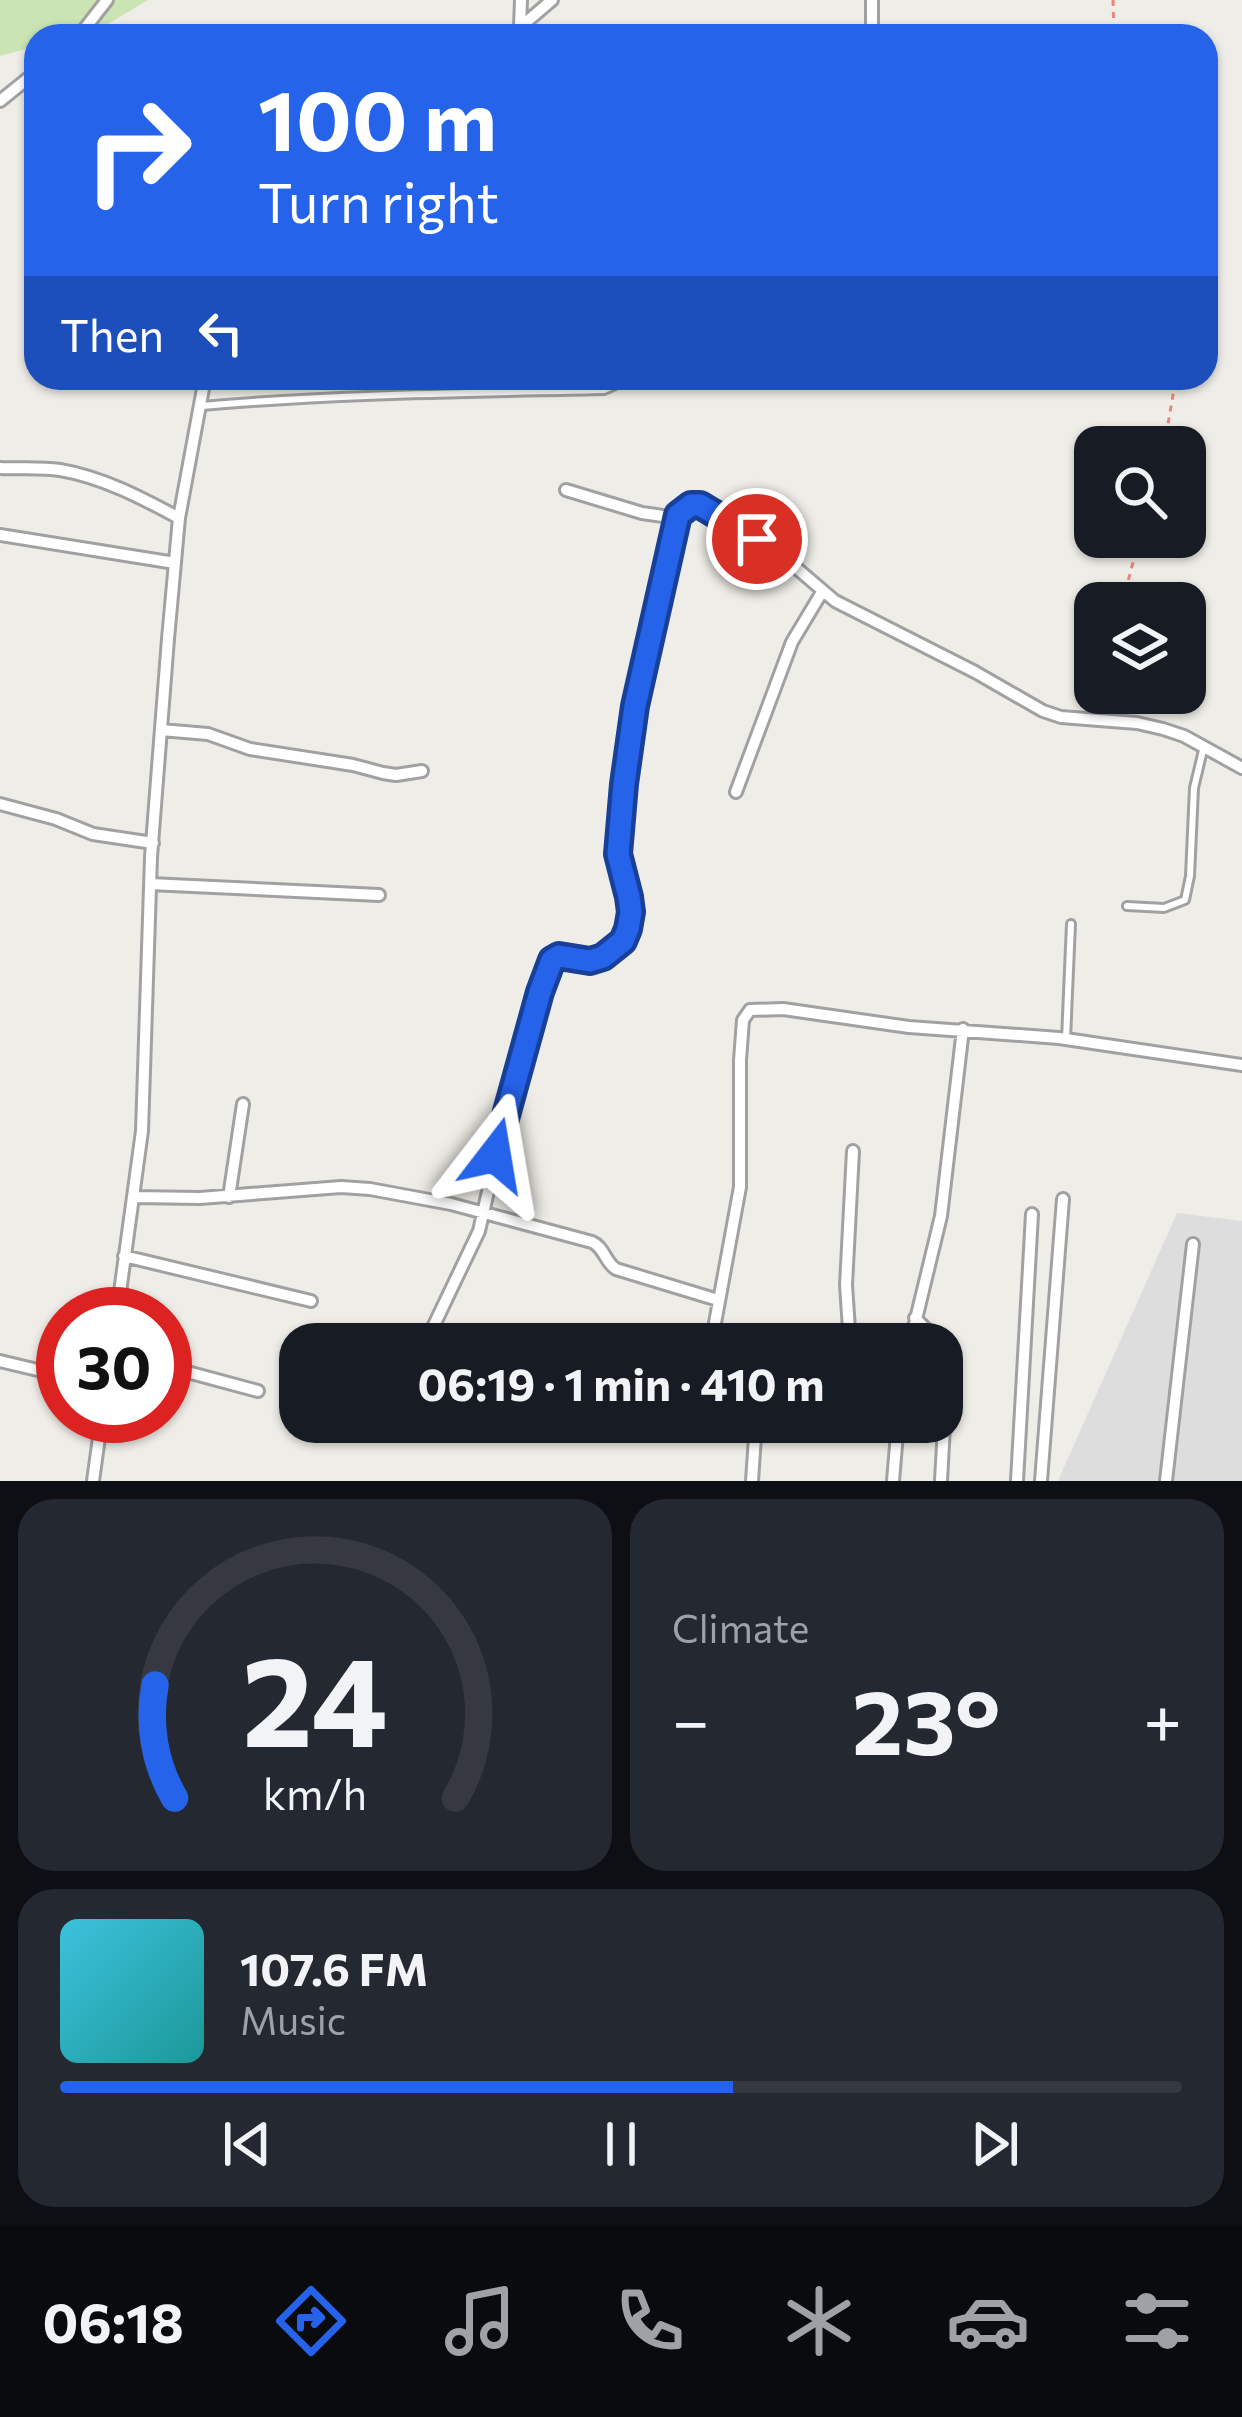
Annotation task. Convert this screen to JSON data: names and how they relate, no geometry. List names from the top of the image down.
{
  "page": {
    "turn": ["100 m", "Turn right"],
    "then": "Then",
    "limit": "30",
    "trip": "06:19 · 1 min · 410 m",
    "tile": "Climate",
    "heat": ["−", "23°", "+"],
    "song": ["107.6 FM", "Music"],
    "tabs": "06:18",
    "gauge": ["24", "km/h"]
  }
}
